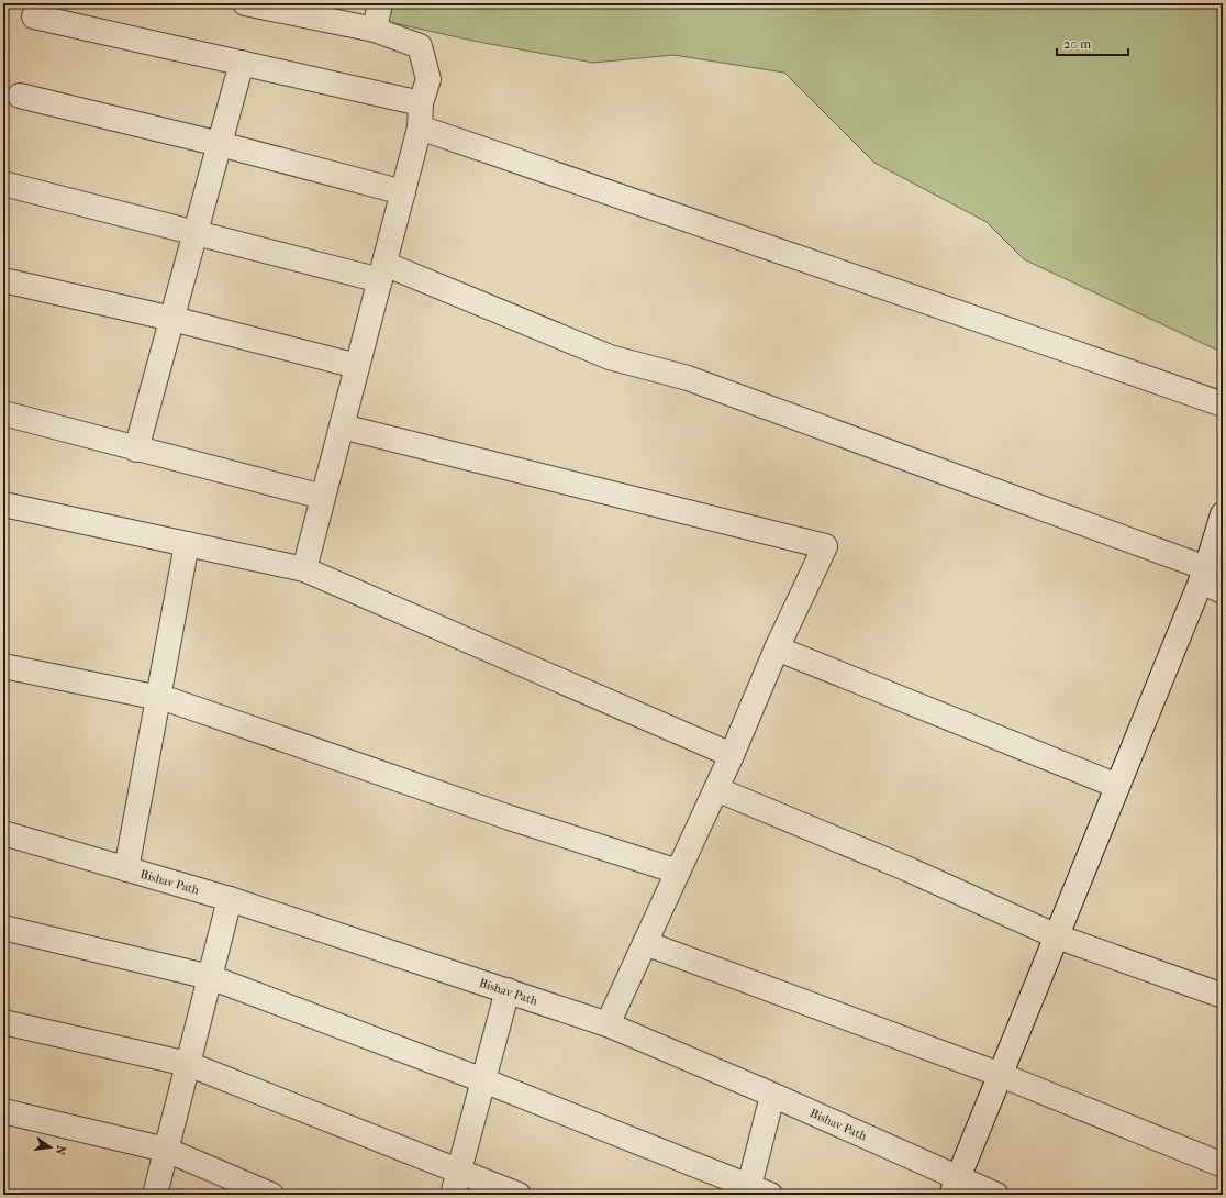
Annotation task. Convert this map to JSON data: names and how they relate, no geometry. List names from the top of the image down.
{
  "streets": {
    "street": ["Bishav Path"]
  },
  "scale_bar": "20 m",
  "north": "right"
}
